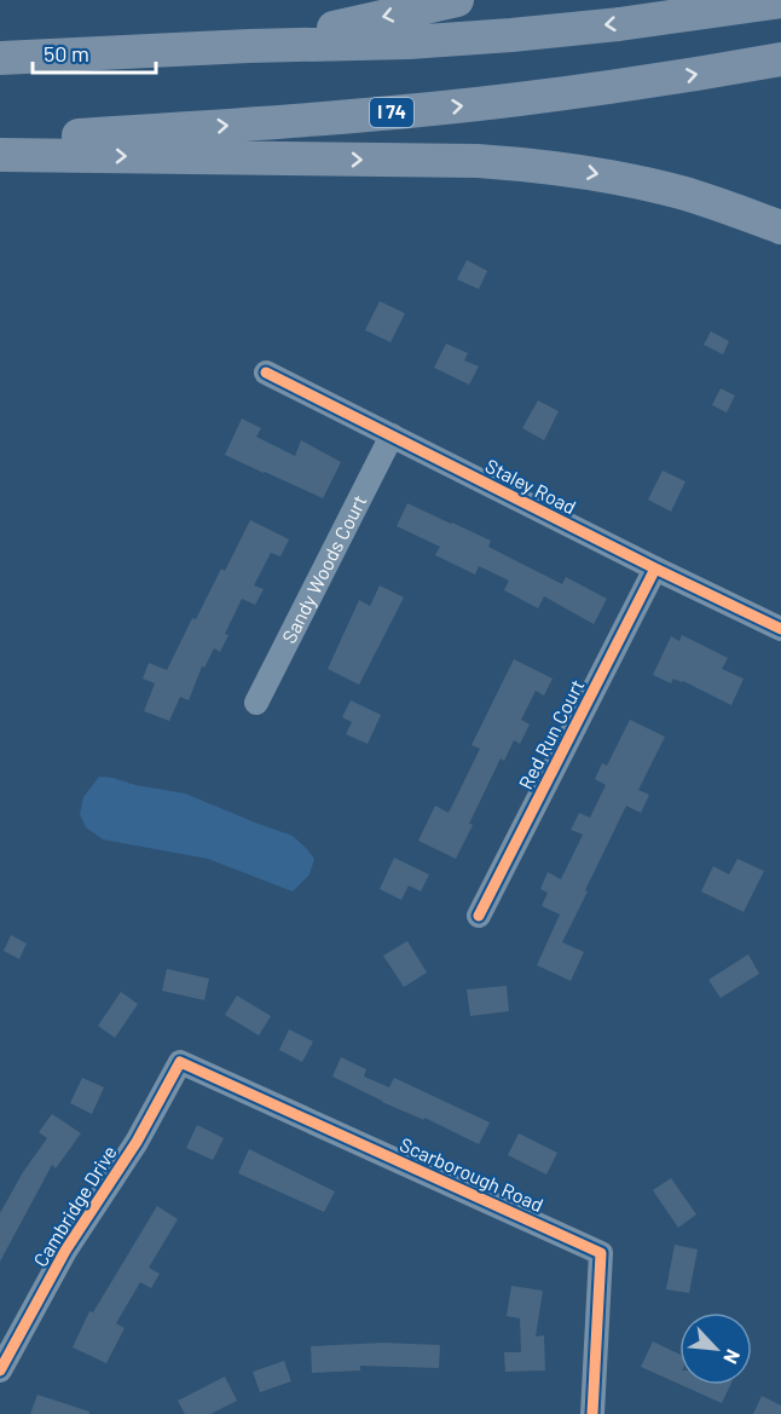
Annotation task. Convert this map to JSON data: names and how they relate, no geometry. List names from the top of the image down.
{
  "streets": {
    "highway": ["I 74"],
    "street": [
      "Staley Road",
      "Sandy Woods Court",
      "Red Run Court",
      "Scarborough Road",
      "Cambridge Drive"
    ]
  },
  "crossings": [
    ["Staley Road", "Sandy Woods Court"],
    ["Staley Road", "Red Run Court"],
    ["Scarborough Road", "Cambridge Drive"]
  ],
  "scale_bar": "50 m",
  "north": "bottom right"
}
